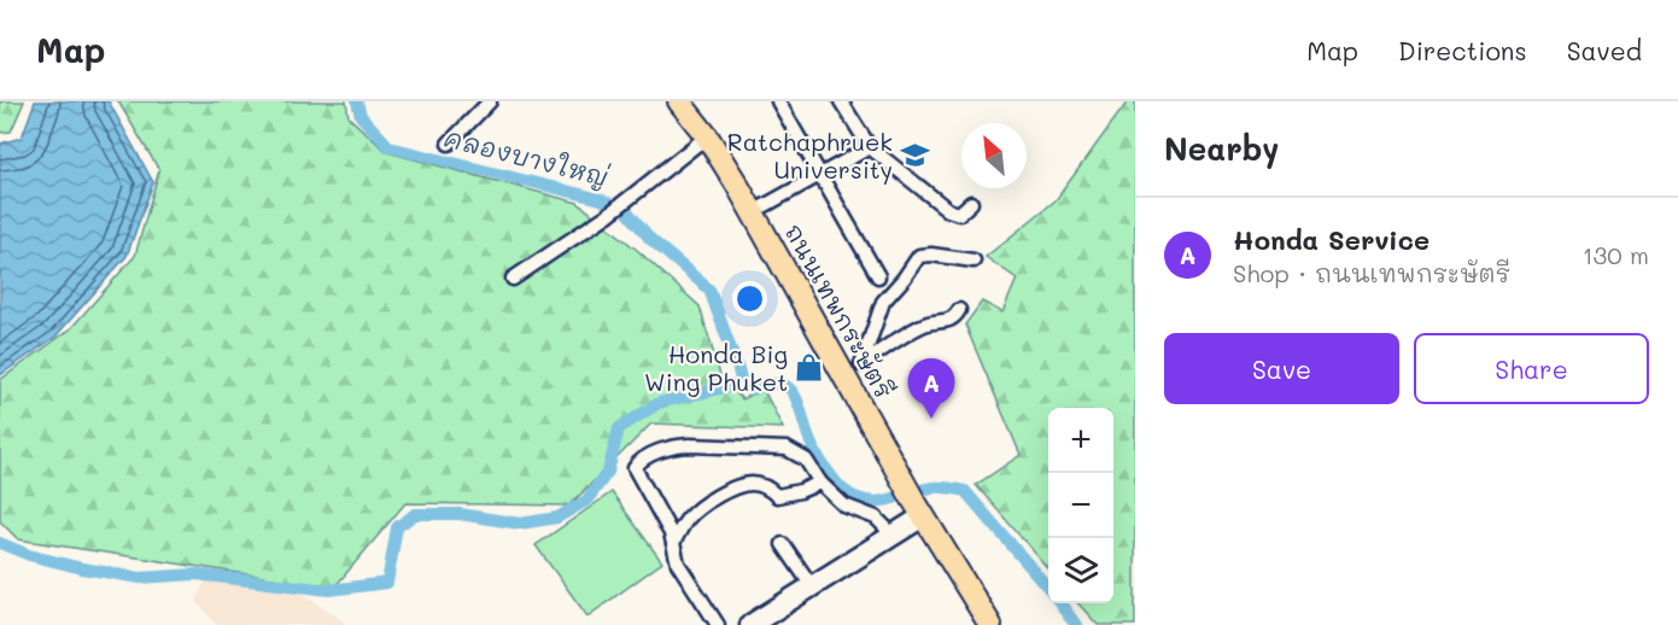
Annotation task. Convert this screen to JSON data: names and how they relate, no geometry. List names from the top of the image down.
{
  "streets": {
    "main road": ["ถนนเทพกระษัตรี"]
  },
  "water": ["คลองบางใหญ่"],
  "places": {
    "school or university": ["Ratchaphruek University"],
    "shop": ["Honda Big Wing Phuket"]
  },
  "north": "top left",
  "page": {
    "header": "Map",
    "nav": ["Map", "Directions", "Saved"],
    "heading": "Nearby",
    "list": [
      {
        "mark": "A",
        "name": "Honda Service",
        "note": "Shop · ถนนเทพกระษัตรี",
        "value": "130 m"
      }
    ],
    "buttons": ["Save", "Share"],
    "pins": "A",
    "map_buttons": ["+", "−"]
  }
}
